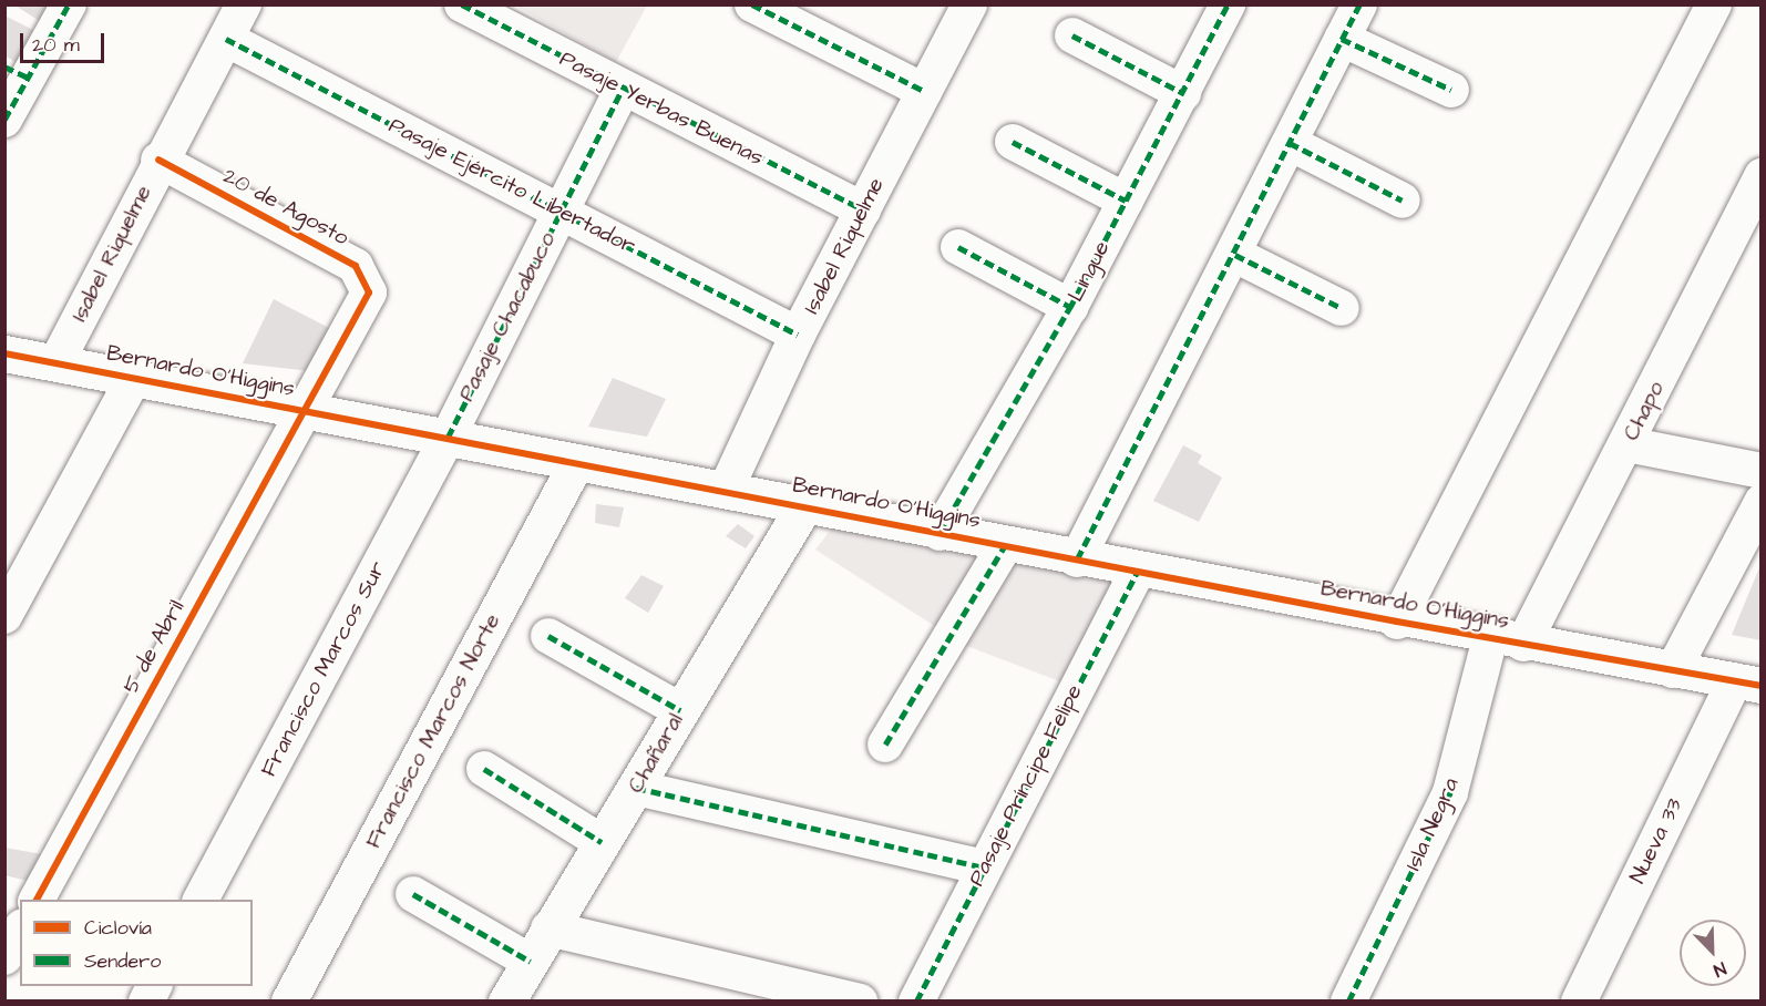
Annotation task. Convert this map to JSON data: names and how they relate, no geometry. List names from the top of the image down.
{
  "streets": {
    "street": [
      "Pasaje Yerbas Buenas",
      "Pasaje Ejército Libertador",
      "20 de Agosto",
      "Isabel Riquelme",
      "Lingue",
      "Pasaje Chacabuco",
      "Bernardo O'Higgins",
      "Chapo",
      "5 de Abril",
      "Francisco Marcos Sur",
      "Francisco Marcos Norte",
      "Chañaral",
      "Pasaje Príncipe Felipe",
      "Isla Negra",
      "Nueva 33"
    ]
  },
  "crossings": [
    ["Pasaje Yerbas Buenas", "Isabel Riquelme"],
    ["Pasaje Yerbas Buenas", "Pasaje Chacabuco"],
    ["Pasaje Ejército Libertador", "Isabel Riquelme"],
    ["Pasaje Ejército Libertador", "Pasaje Chacabuco"],
    ["20 de Agosto", "Isabel Riquelme"],
    ["20 de Agosto", "Bernardo O'Higgins"],
    ["20 de Agosto", "5 de Abril"],
    ["Isabel Riquelme", "Bernardo O'Higgins"],
    ["Lingue", "Bernardo O'Higgins"],
    ["Pasaje Chacabuco", "Bernardo O'Higgins"],
    ["Pasaje Chacabuco", "Francisco Marcos Sur"],
    ["Bernardo O'Higgins", "Chapo"],
    ["Bernardo O'Higgins", "5 de Abril"],
    ["Bernardo O'Higgins", "Francisco Marcos Sur"],
    ["Bernardo O'Higgins", "Francisco Marcos Norte"],
    ["Bernardo O'Higgins", "Chañaral"],
    ["Bernardo O'Higgins", "Pasaje Príncipe Felipe"],
    ["Bernardo O'Higgins", "Isla Negra"],
    ["Bernardo O'Higgins", "Nueva 33"],
    ["Chapo", "Isla Negra"]
  ],
  "legend": ["Ciclovía", "Sendero"],
  "scale_bar": "20 m",
  "north": "bottom right"
}
